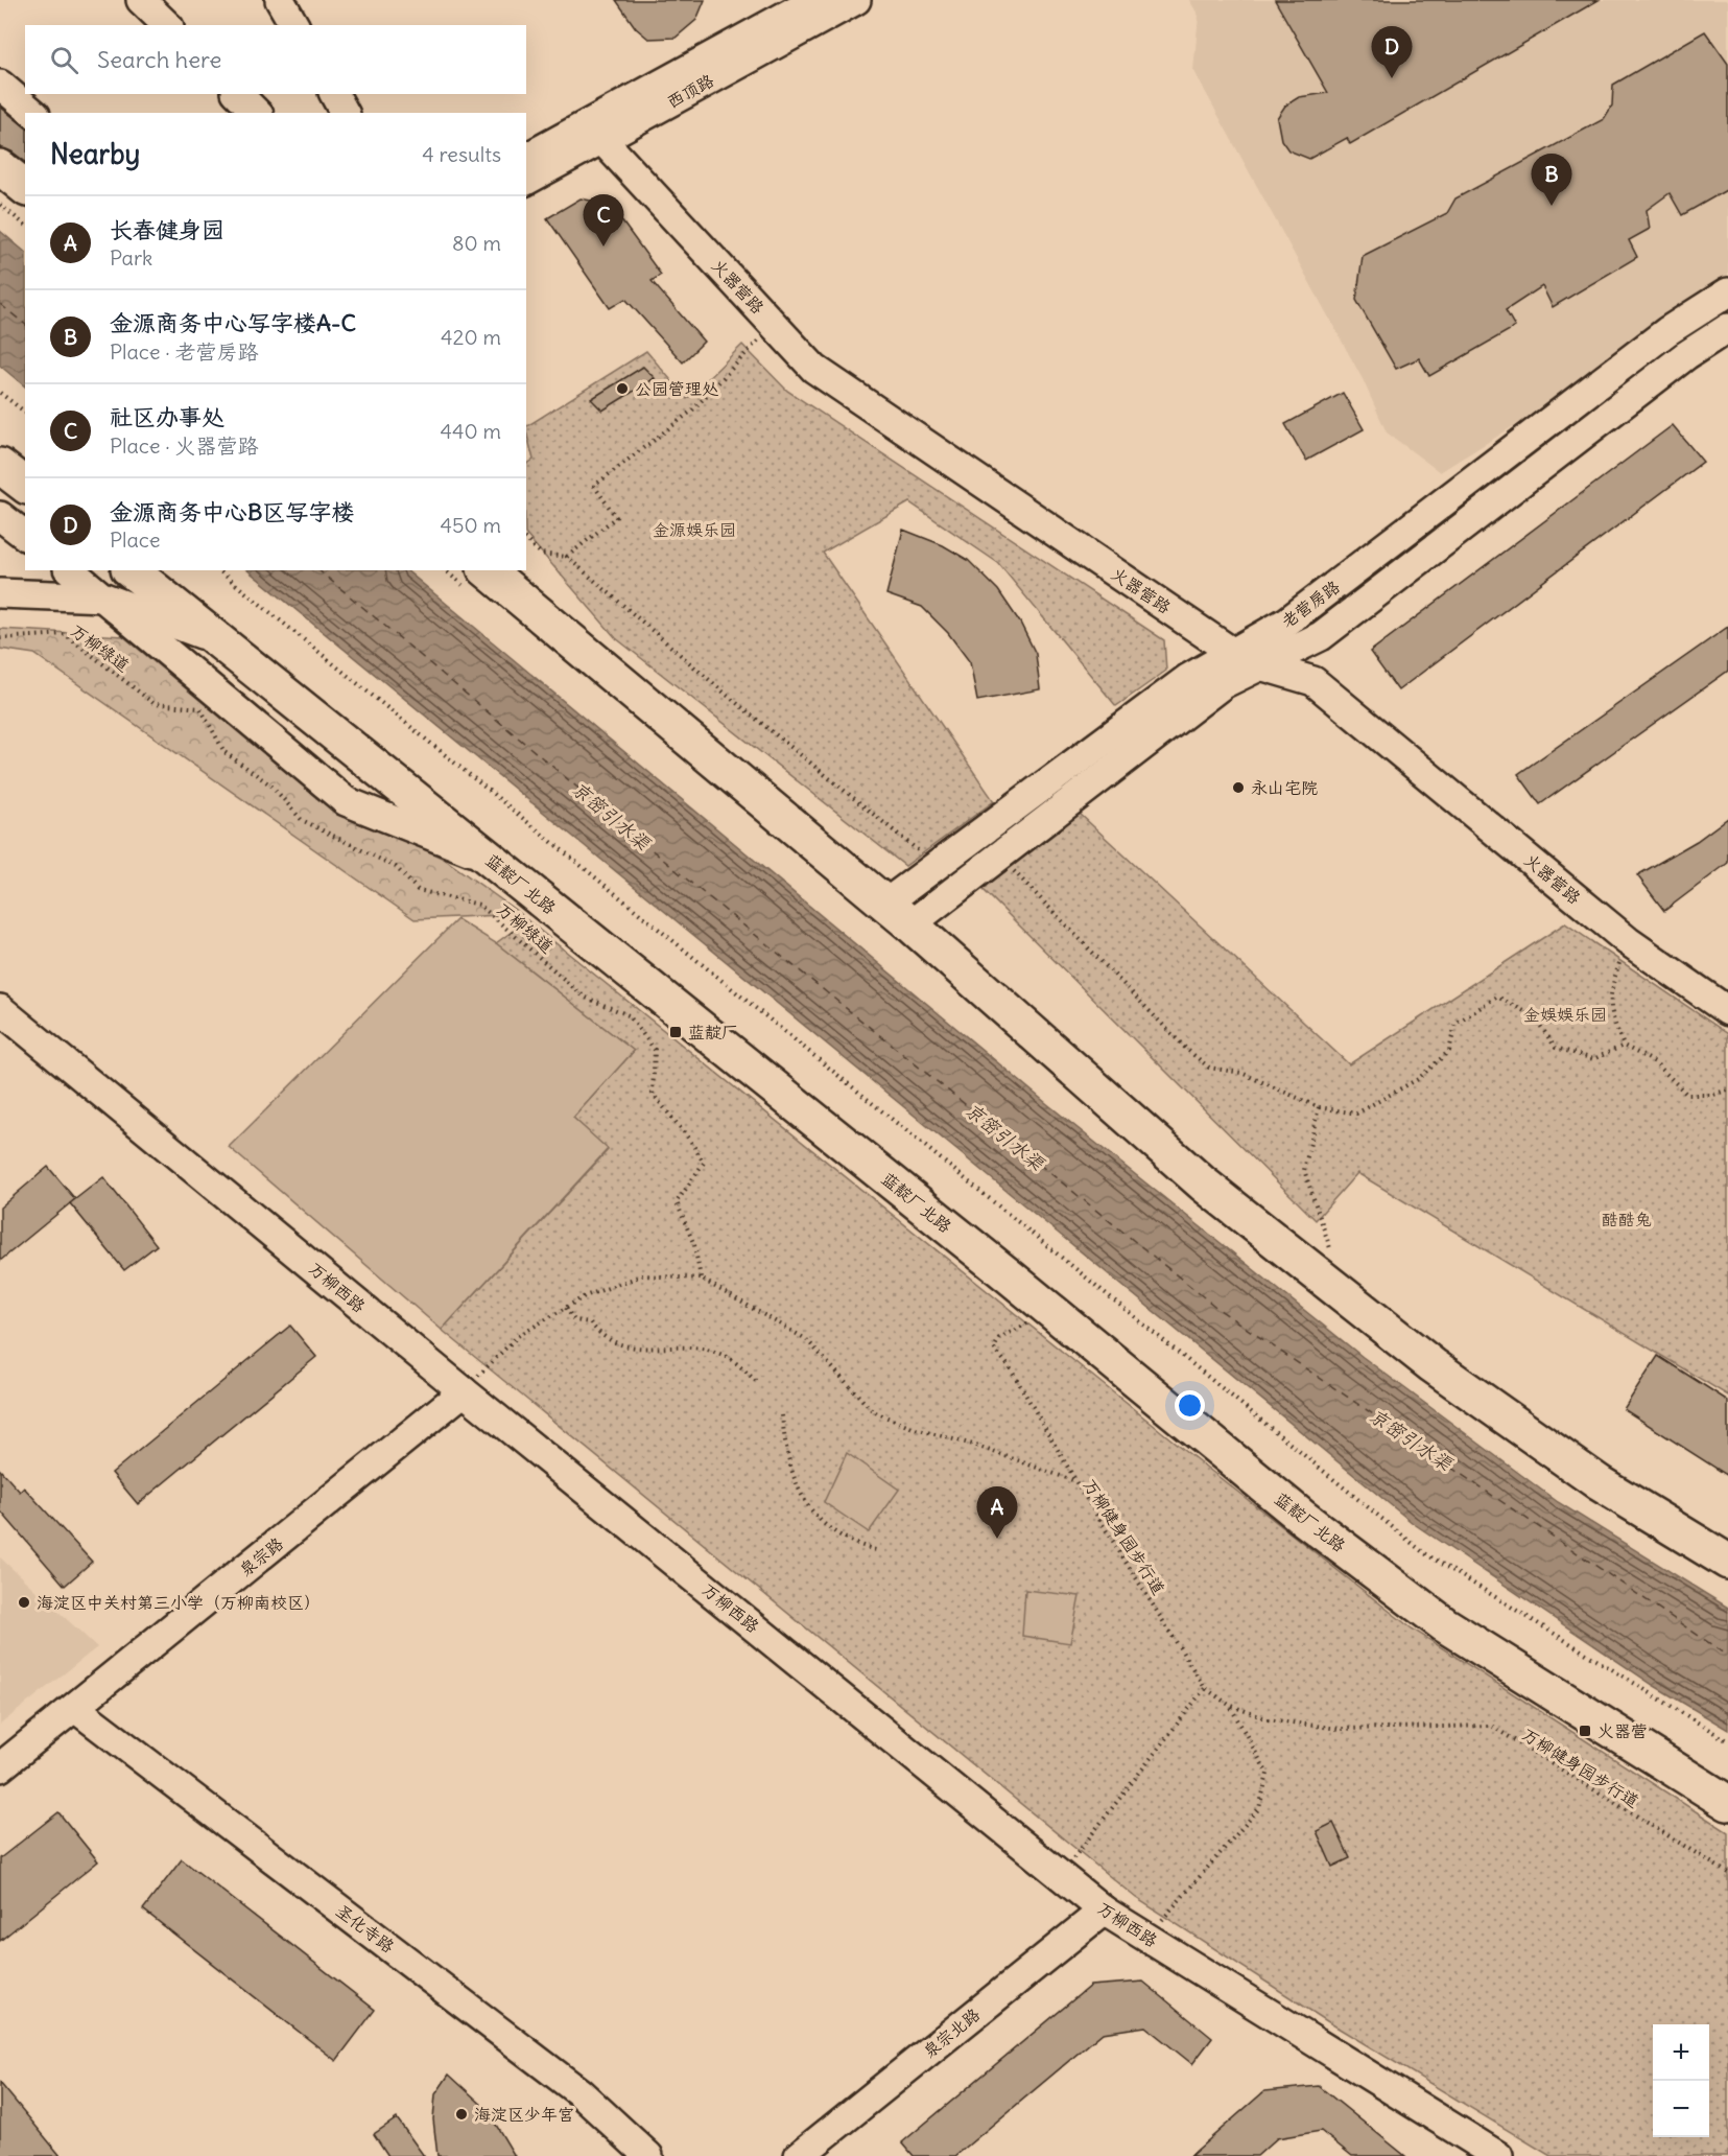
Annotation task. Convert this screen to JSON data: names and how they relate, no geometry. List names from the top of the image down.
{
  "streets": {
    "highway": ["蓝靛厂北路"],
    "street": [
      "西顶路",
      "火器营路",
      "老营房路",
      "万柳西路",
      "泉宗路",
      "圣化寺路",
      "泉宗北路"
    ],
    "path": ["万柳绿道", "万柳健身园步行道"]
  },
  "crossings": [
    ["西顶路", "火器营路"],
    ["火器营路", "老营房路"],
    ["万柳绿道", "万柳健身园步行道"],
    ["万柳西路", "万柳健身园步行道"],
    ["万柳西路", "泉宗路"],
    ["万柳西路", "泉宗北路"],
    ["万柳健身园步行道", "泉宗路"],
    ["泉宗路", "圣化寺路"]
  ],
  "water": ["京密引水渠"],
  "parks": ["金源娱乐园", "金娱娱乐园", "酷酷兔"],
  "places": {
    "other": [
      "公园管理处",
      "永山宅院",
      "海淀区中关村第三小学（万柳南校区）",
      "海淀区少年宫"
    ],
    "transit": ["蓝靛厂", "火器营"]
  },
  "page": {
    "search": "Search here",
    "pins": [
      "D",
      "B",
      "C",
      "A"
    ],
    "heading": ["Nearby", "4 results"],
    "list": [
      {
        "mark": "A",
        "name": "长春健身园",
        "note": "Park",
        "value": "80 m"
      },
      {
        "mark": "B",
        "name": "金源商务中心写字楼A-C",
        "note": "Place · 老营房路",
        "value": "420 m"
      },
      {
        "mark": "C",
        "name": "社区办事处",
        "note": "Place · 火器营路",
        "value": "440 m"
      },
      {
        "mark": "D",
        "name": "金源商务中心B区写字楼",
        "note": "Place",
        "value": "450 m"
      }
    ],
    "map_buttons": ["+", "−"]
  }
}
